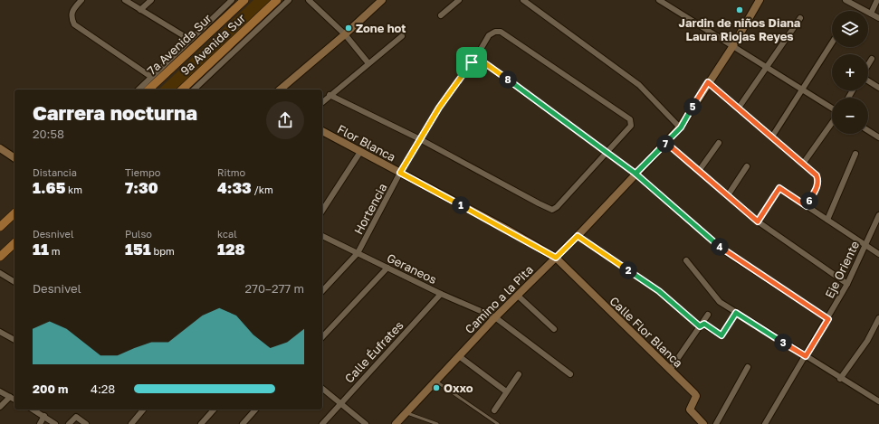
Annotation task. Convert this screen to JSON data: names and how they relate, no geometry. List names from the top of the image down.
{
  "streets": {
    "main road": ["7a Avenida Sur", "9a Avenida Sur"],
    "street": [
      "Flor Blanca",
      "Hortencia",
      "Geraneos",
      "Eje Oriente",
      "Camino a la Pita",
      "Calle Flor Blanca",
      "Calle Éufrates"
    ]
  },
  "crossings": [
    ["Flor Blanca", "Hortencia"],
    ["Flor Blanca", "Camino a la Pita"],
    ["Flor Blanca", "Calle Flor Blanca"],
    ["Hortencia", "Geraneos"],
    ["Geraneos", "Camino a la Pita"],
    ["Geraneos", "Calle Éufrates"],
    ["Camino a la Pita", "Calle Flor Blanca"]
  ],
  "places": ["Jardin de niños Diana Laura Riojas Reyes", "Zone hot", "Oxxo"],
  "page": {
    "map_buttons": ["+", "−"],
    "pins": [
      "8",
      "5",
      "7",
      "6",
      "1",
      "4",
      "2",
      "3"
    ],
    "heading": ["Carrera nocturna", "20:58"],
    "stats": [
      ["Distancia", "1.65 km"],
      ["Tiempo", "7:30"],
      ["Ritmo", "4:33 /km"],
      ["Desnivel", "11 m"],
      ["Pulso", "151 bpm"],
      ["kcal", "128"]
    ],
    "chart": ["Desnivel", "270–277 m"],
    "list": [
      {
        "name": "200 m",
        "note": "4:28"
      }
    ]
  }
}
